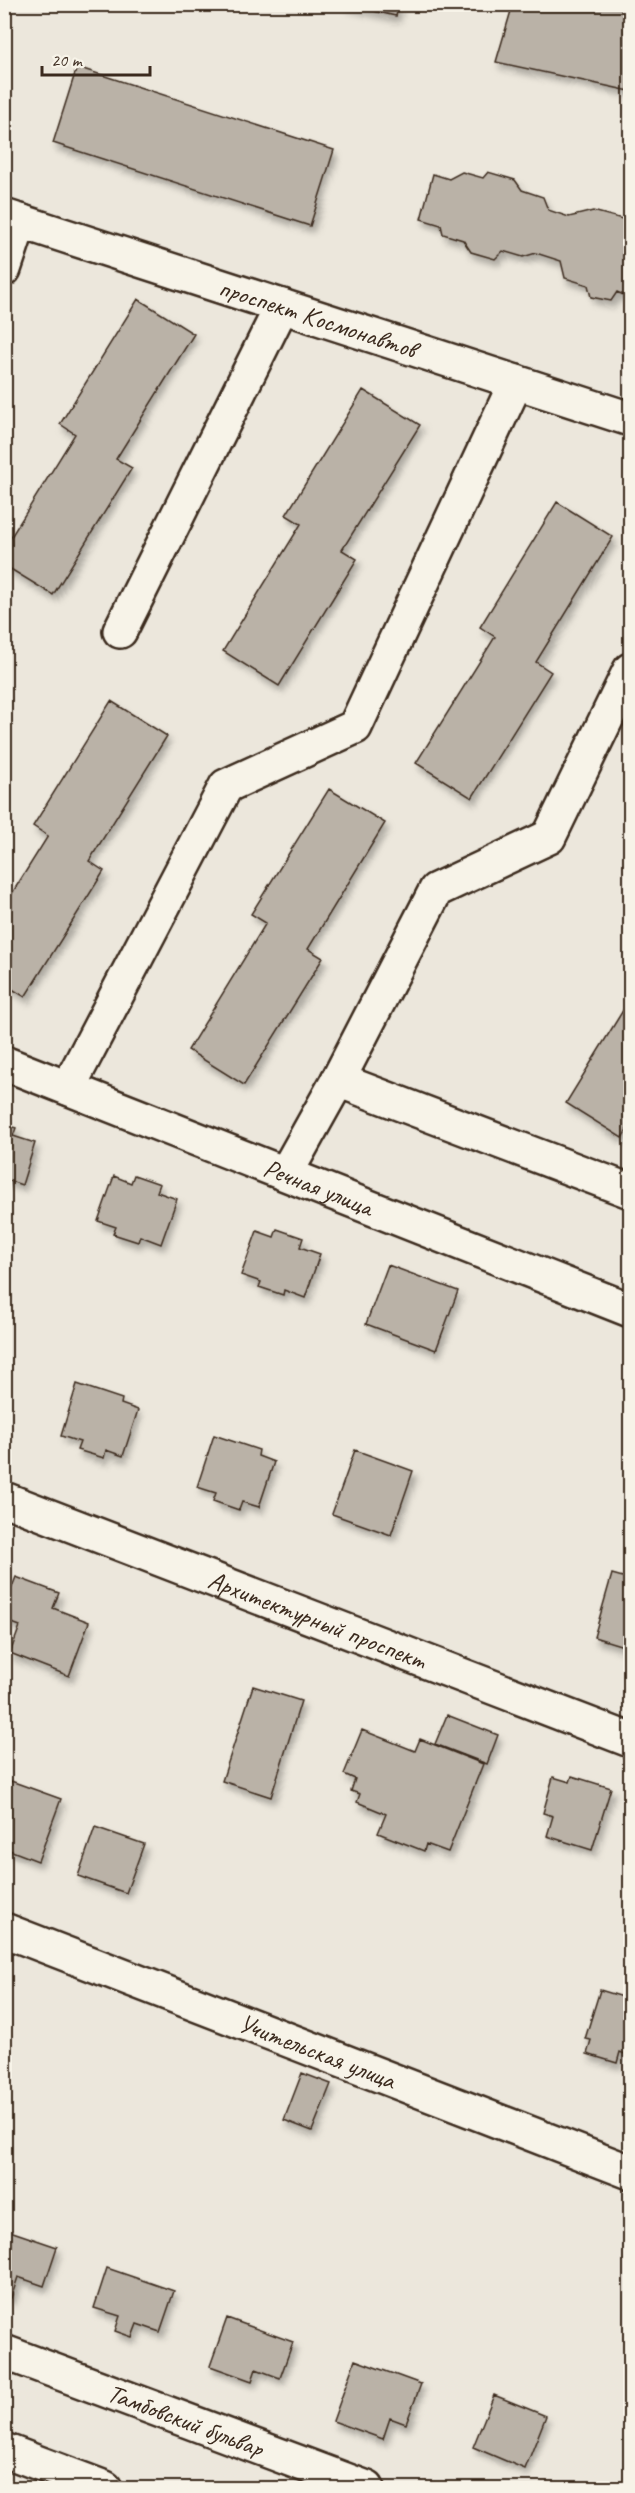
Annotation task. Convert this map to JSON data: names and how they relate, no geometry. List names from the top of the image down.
{
  "streets": {
    "street": [
      "проспект Космонавтов",
      "Речная улица",
      "Архитектурный проспект",
      "Учительская улица",
      "Тамбовский бульвар"
    ]
  },
  "scale_bar": "20 m"
}
